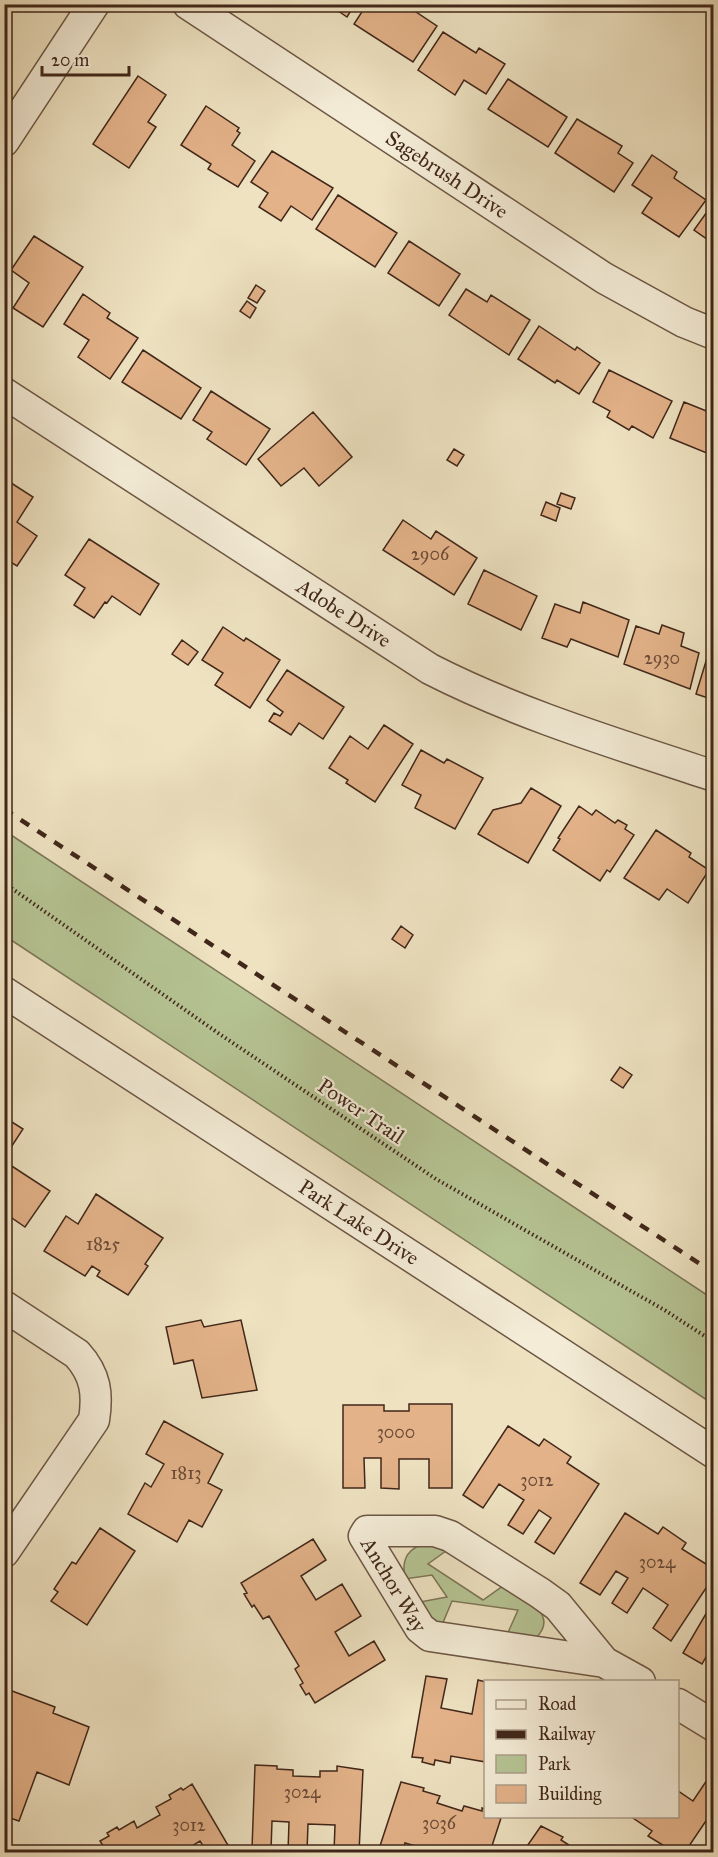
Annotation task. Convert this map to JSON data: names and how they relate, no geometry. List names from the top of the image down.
{
  "streets": {
    "street": [
      "Sagebrush Drive",
      "Adobe Drive",
      "Park Lake Drive",
      "Anchor Way"
    ],
    "path": ["Power Trail"]
  },
  "house_numbers": [
    "2906",
    "2930",
    "1825",
    "3000",
    "1813",
    "3012",
    "3024",
    "3024",
    "3036",
    "3012"
  ],
  "legend": [
    "Road",
    "Railway",
    "Park",
    "Building"
  ],
  "scale_bar": "20 m"
}
